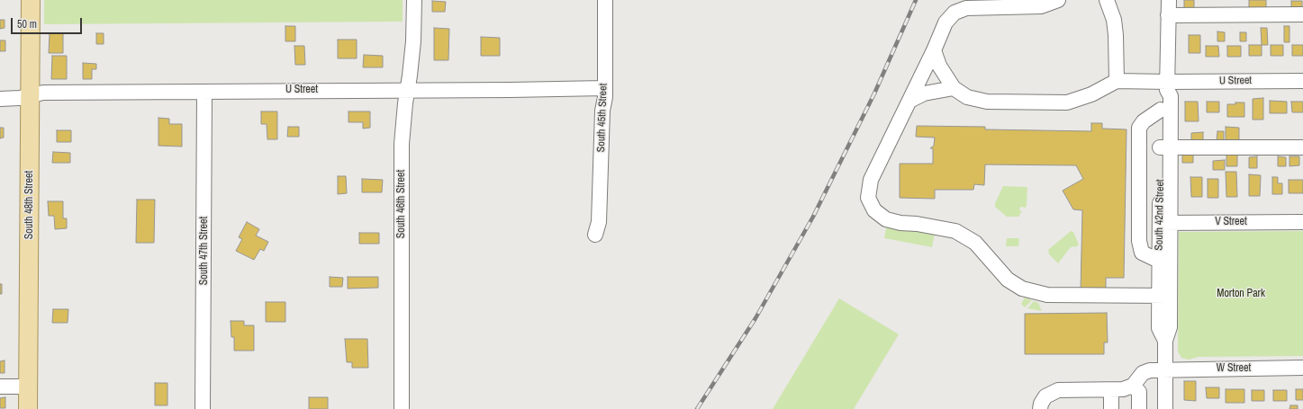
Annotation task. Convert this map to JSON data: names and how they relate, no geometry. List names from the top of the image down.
{
  "streets": {
    "main road": ["South 48th Street"],
    "street": [
      "U Street",
      "South 45th Street",
      "South 46th Street",
      "South 42nd Street",
      "V Street",
      "South 47th Street",
      "W Street"
    ]
  },
  "crossings": [
    ["U Street", "South 45th Street"],
    ["U Street", "South 46th Street"],
    ["U Street", "South 48th Street"],
    ["U Street", "South 42nd Street"],
    ["U Street", "South 47th Street"],
    ["South 42nd Street", "V Street"],
    ["South 42nd Street", "W Street"]
  ],
  "parks": ["Morton Park"],
  "scale_bar": "50 m"
}
